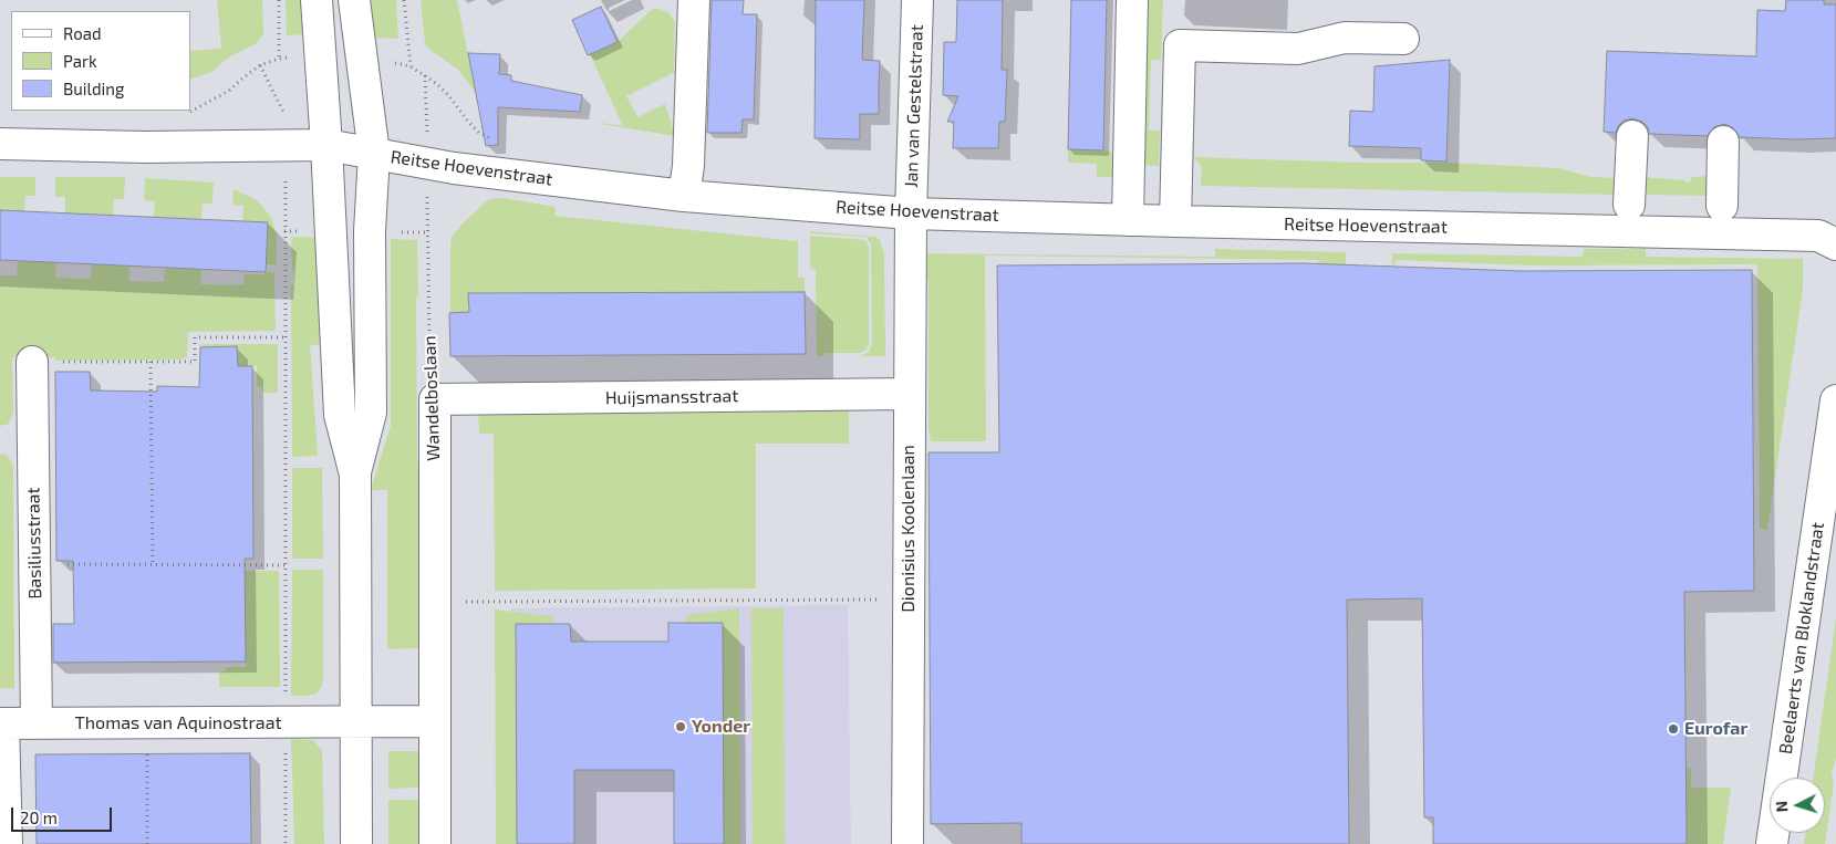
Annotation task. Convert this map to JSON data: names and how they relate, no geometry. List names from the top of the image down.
{
  "streets": {
    "street": [
      "Jan van Gestelstraat",
      "Reitse Hoevenstraat",
      "Huijsmansstraat",
      "Wandelboslaan",
      "Dionisius Koolenlaan",
      "Basiliusstraat",
      "Beelaerts van Bloklandstraat",
      "Thomas van Aquinostraat"
    ]
  },
  "crossings": [
    ["Jan van Gestelstraat", "Reitse Hoevenstraat"],
    ["Jan van Gestelstraat", "Dionisius Koolenlaan"],
    ["Reitse Hoevenstraat", "Wandelboslaan"],
    ["Reitse Hoevenstraat", "Dionisius Koolenlaan"],
    ["Huijsmansstraat", "Wandelboslaan"],
    ["Huijsmansstraat", "Dionisius Koolenlaan"],
    ["Basiliusstraat", "Thomas van Aquinostraat"]
  ],
  "places": ["Yonder", "Eurofar"],
  "legend": ["Road", "Park", "Building"],
  "scale_bar": "20 m",
  "north": "left"
}
